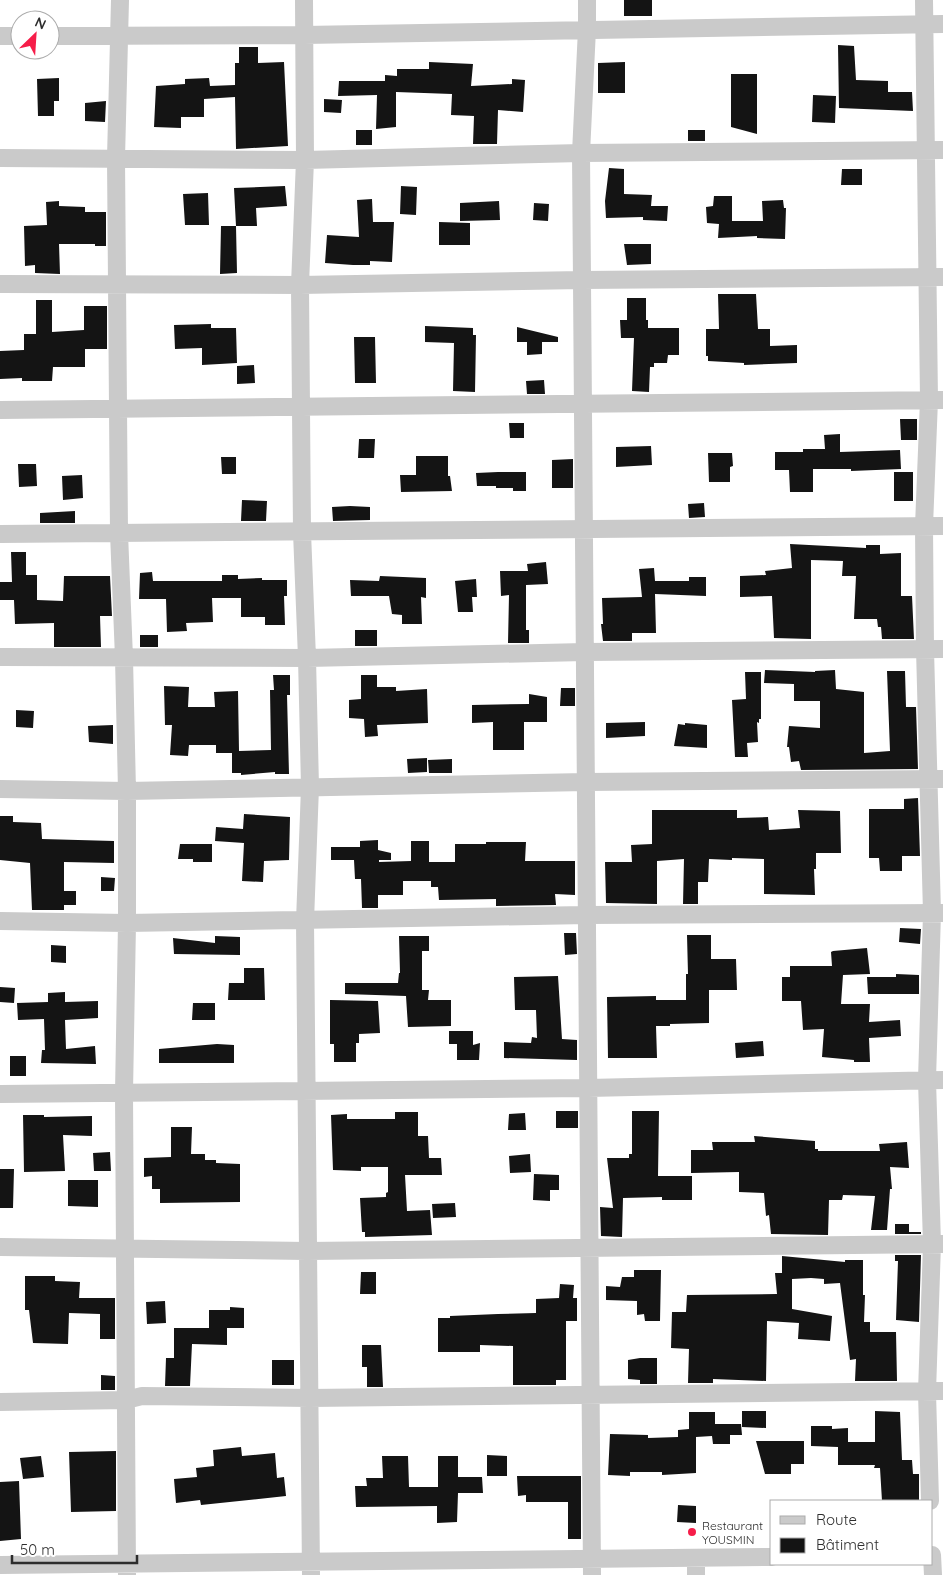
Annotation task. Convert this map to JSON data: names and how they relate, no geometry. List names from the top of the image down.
{
  "places": ["Restaurant YOUSMIN"],
  "legend": ["Route", "Bâtiment"],
  "scale_bar": "50 m",
  "north": "top right"
}
